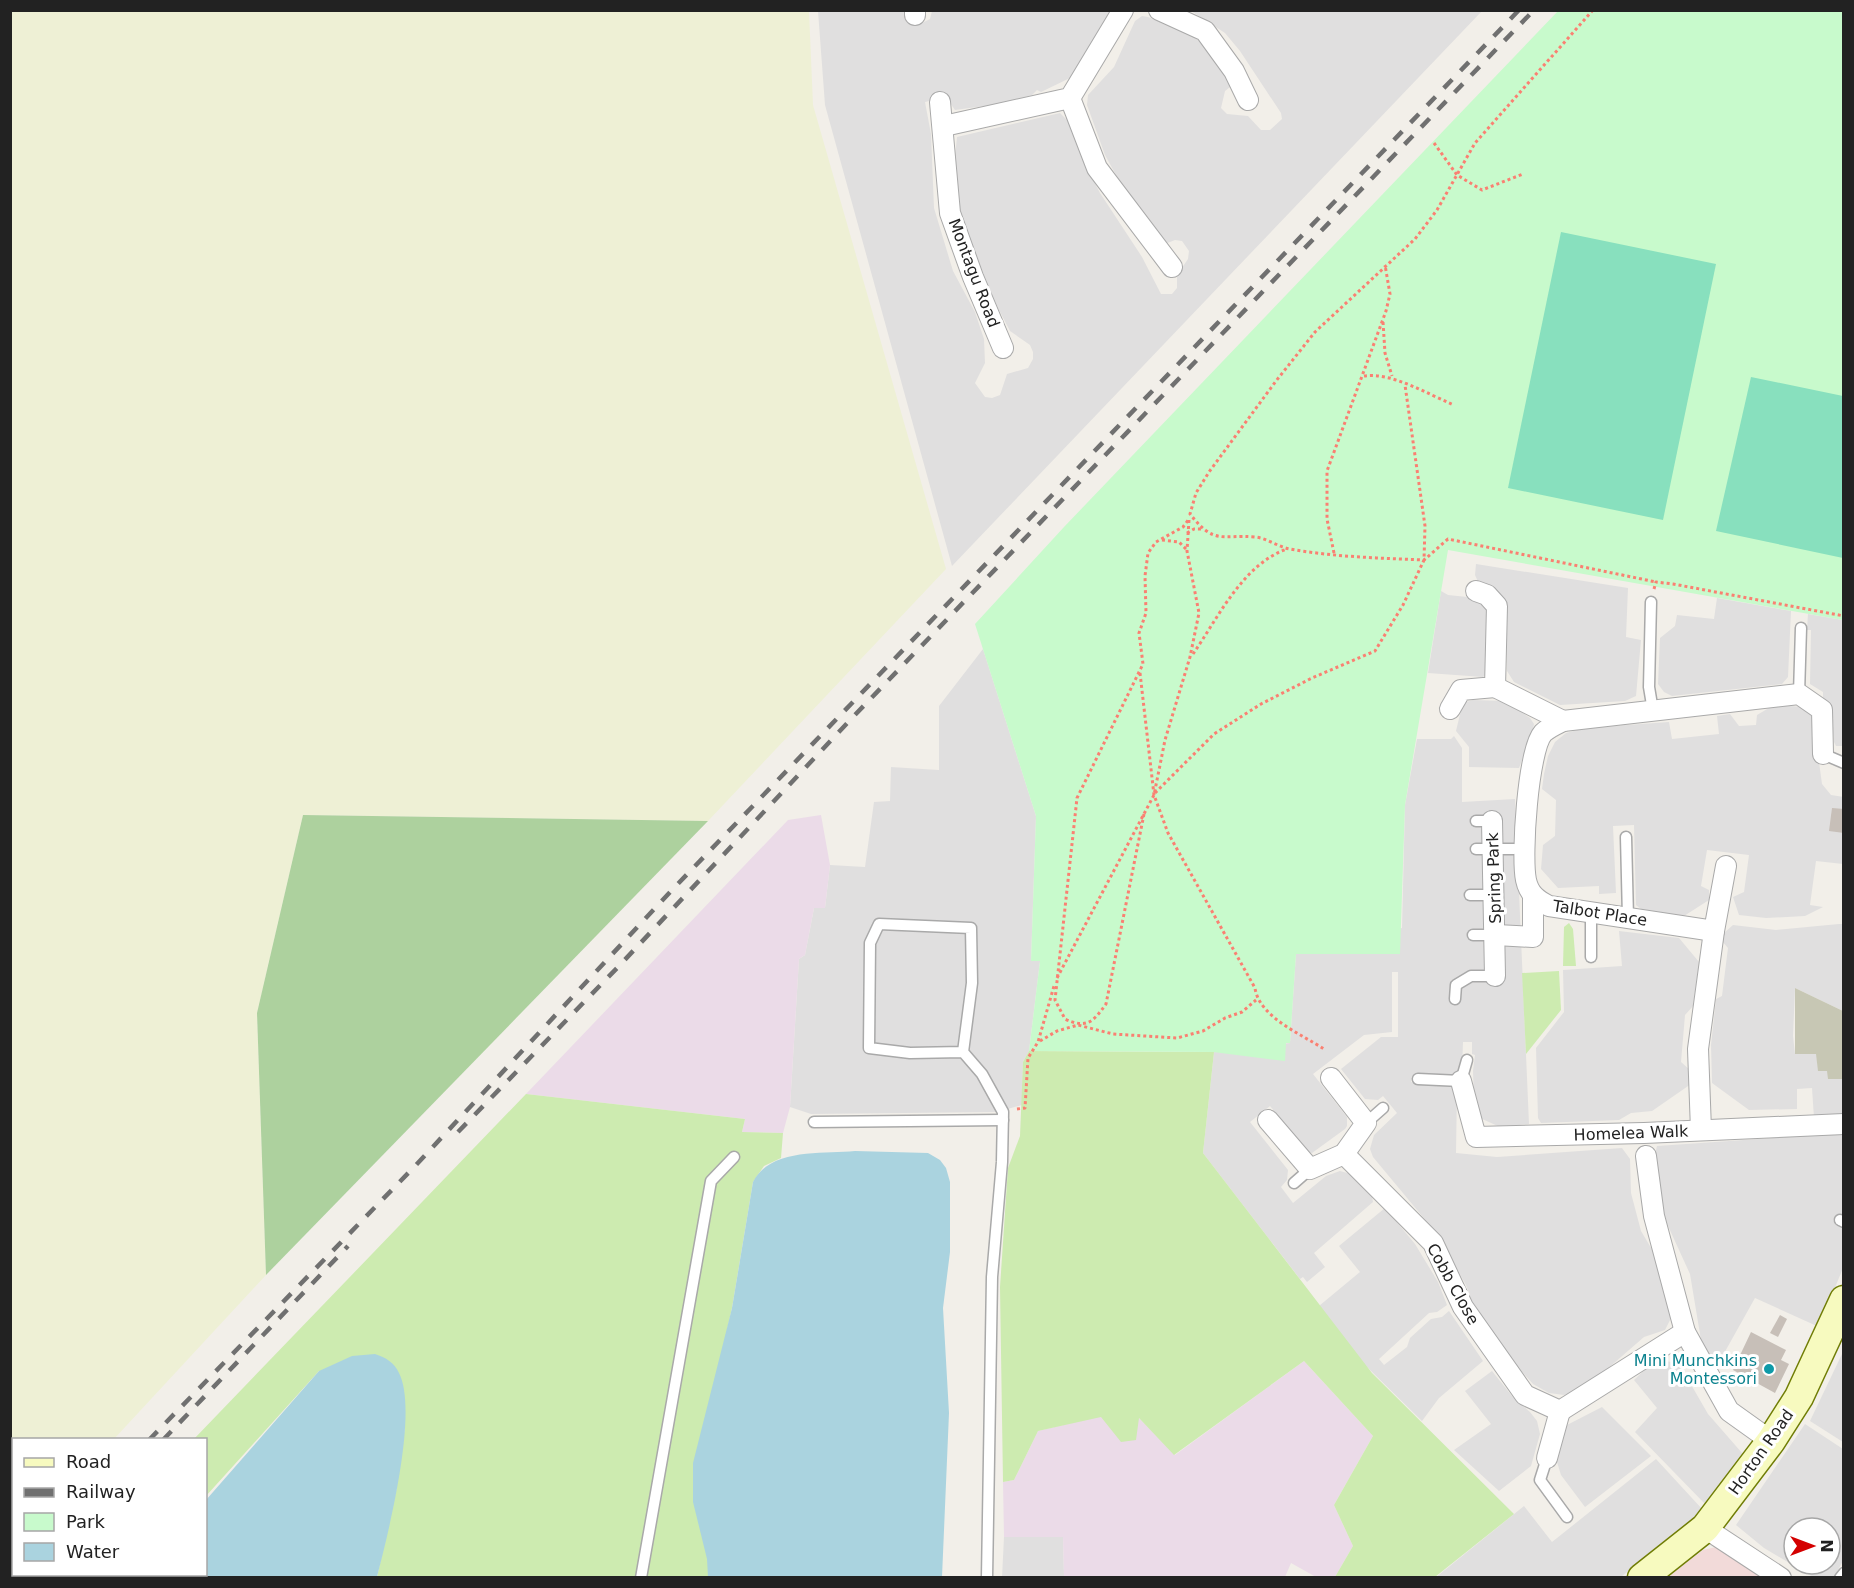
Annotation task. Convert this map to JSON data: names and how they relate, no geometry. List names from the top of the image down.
{
  "streets": {
    "main road": ["Horton Road"],
    "street": [
      "Montagu Road",
      "Spring Park",
      "Talbot Place",
      "Homelea Walk",
      "Cobb Close"
    ]
  },
  "crossings": [
    ["Spring Park", "Talbot Place"]
  ],
  "places": ["Mini Munchkins Montessori"],
  "legend": [
    "Road",
    "Railway",
    "Park",
    "Water"
  ],
  "north": "right"
}
